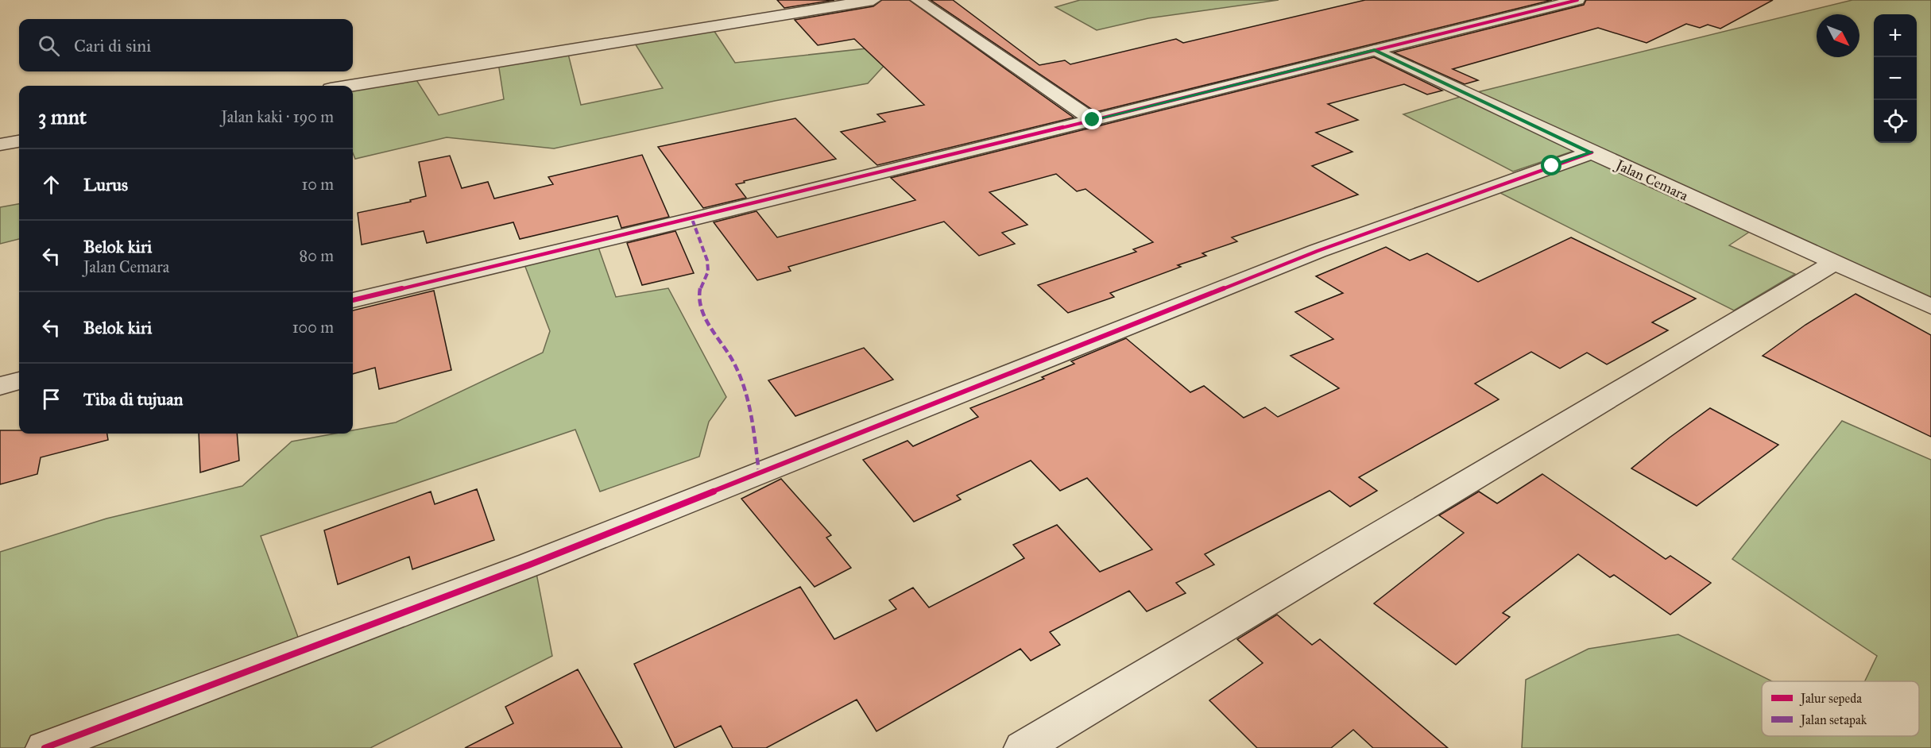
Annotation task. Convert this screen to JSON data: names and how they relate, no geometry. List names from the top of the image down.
{
  "streets": {
    "street": ["Jalan Cemara"]
  },
  "legend": ["Jalur sepeda", "Jalan setapak"],
  "north": "bottom right",
  "page": {
    "map_buttons": ["+", "−"],
    "search": "Cari di sini",
    "heading": ["3 mnt", "Jalan kaki · 190 m"],
    "list": [
      ["Lurus", "10 m"],
      ["Belok kiri", "Jalan Cemara", "80 m"],
      ["Belok kiri", "100 m"],
      "Tiba di tujuan"
    ]
  }
}
